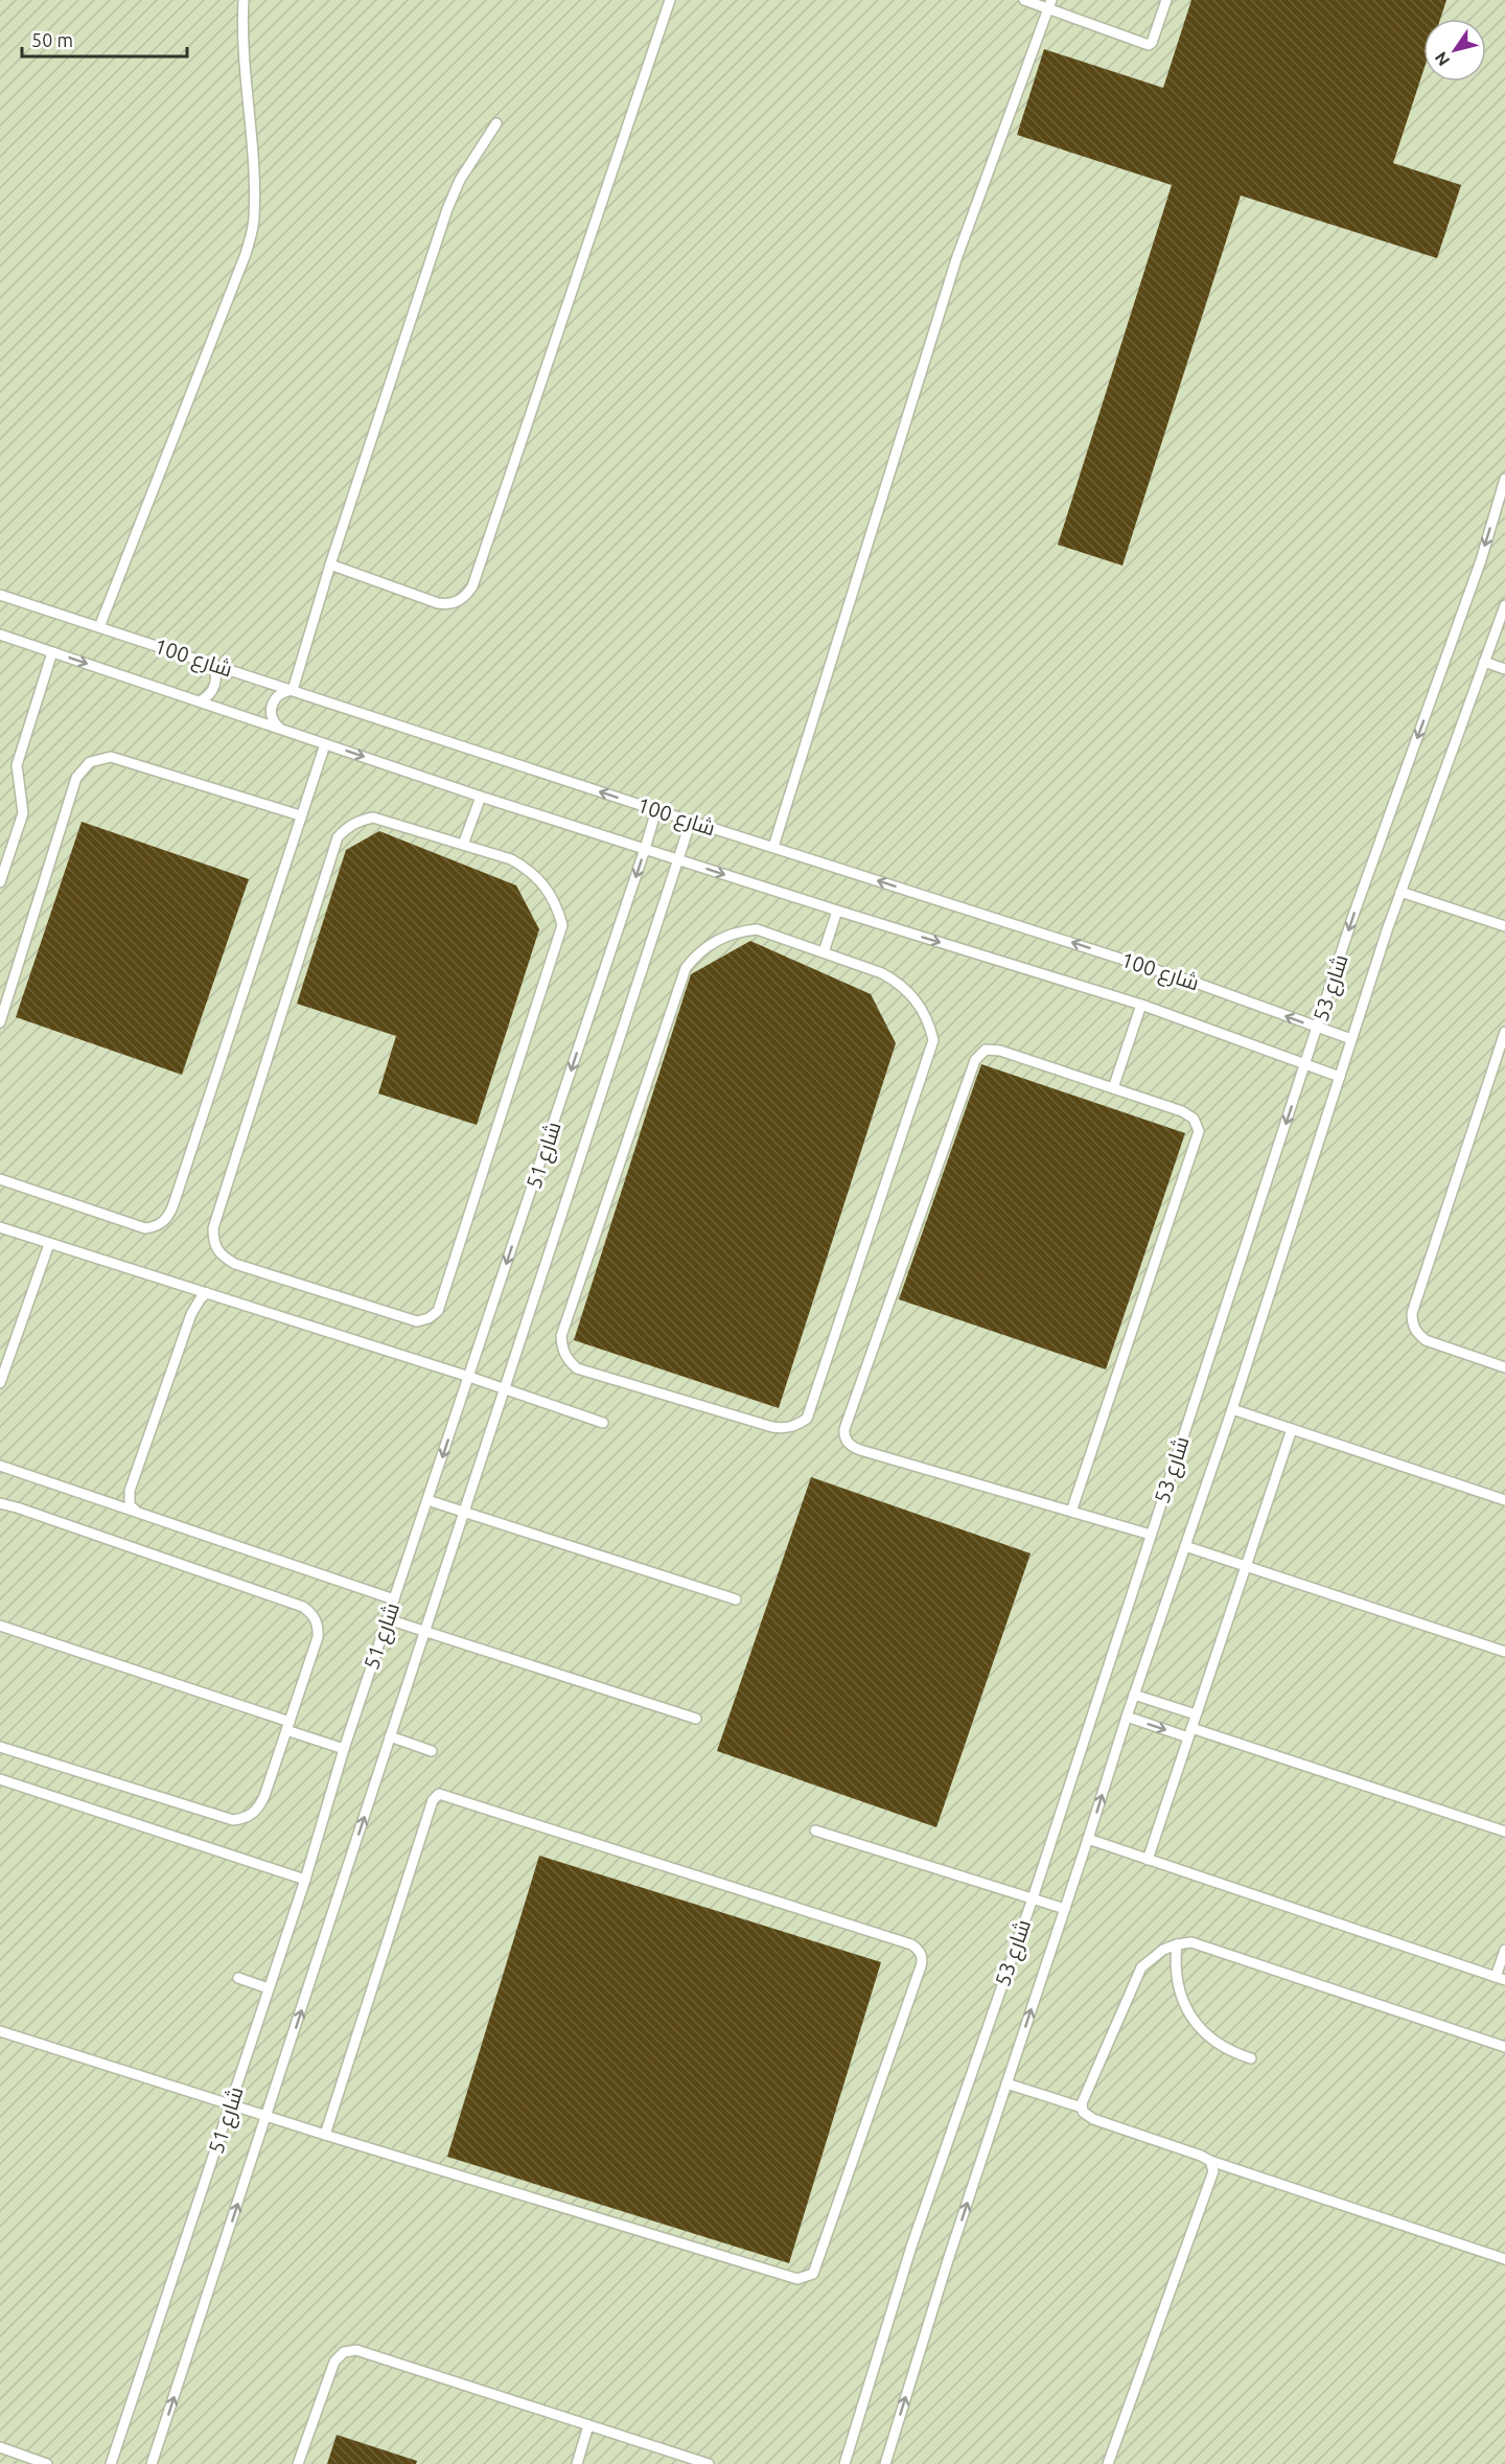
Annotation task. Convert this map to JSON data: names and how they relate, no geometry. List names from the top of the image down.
{
  "streets": {
    "lane": ["شارع 100", "شارع 53", "شارع 51"]
  },
  "crossings": [
    ["شارع 100", "شارع 53"],
    ["شارع 100", "شارع 51"]
  ],
  "scale_bar": "50 m",
  "north": "bottom left"
}
